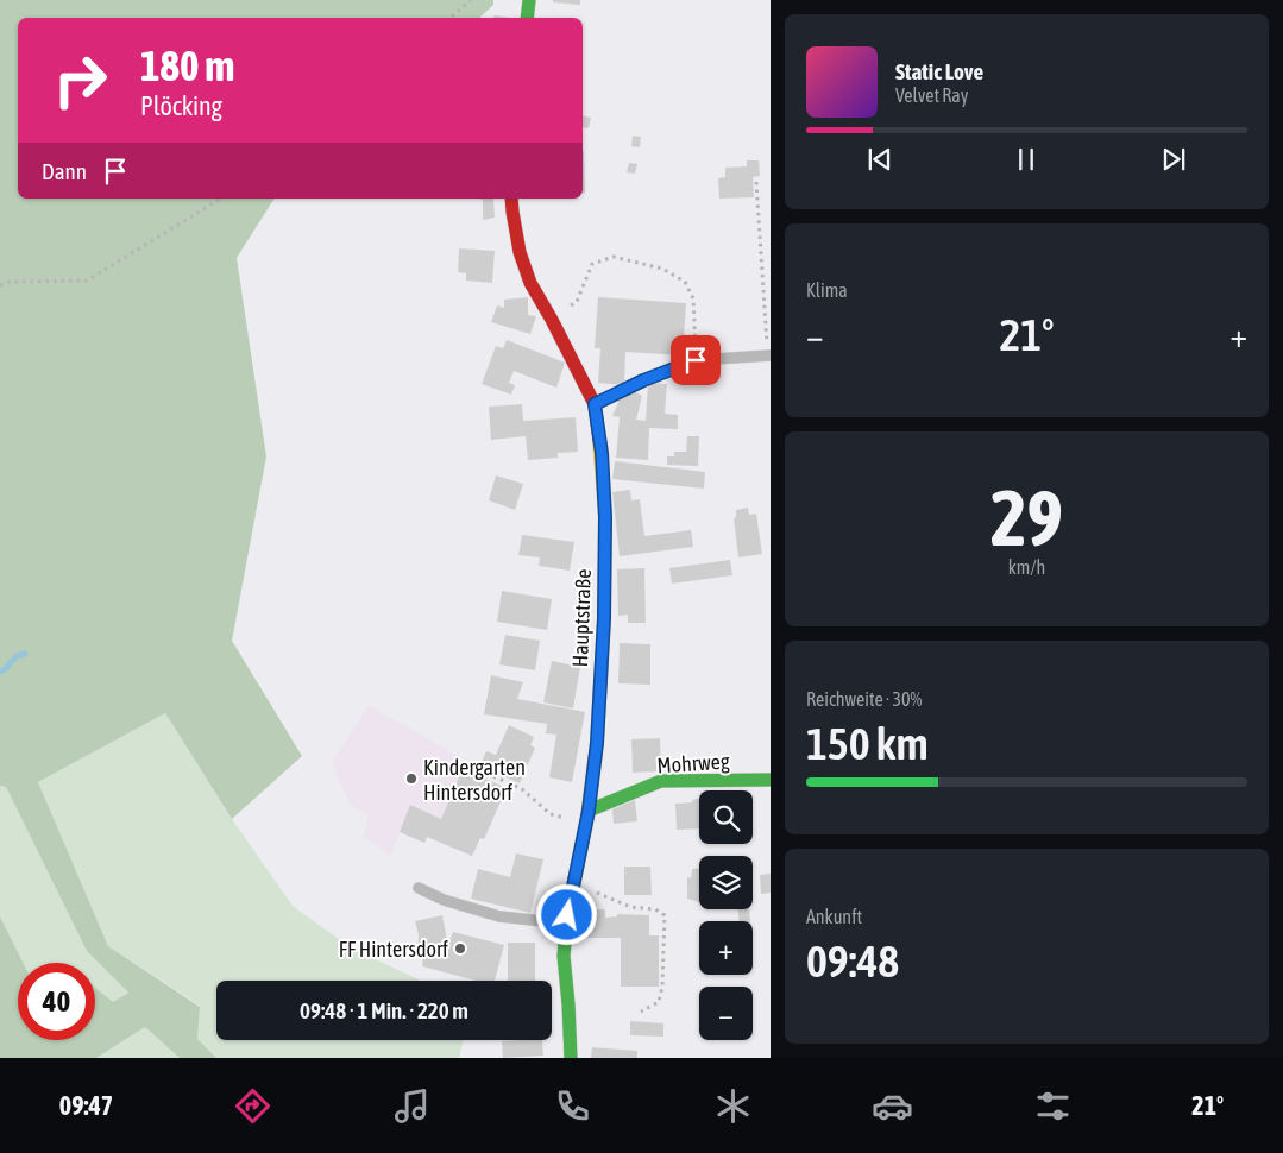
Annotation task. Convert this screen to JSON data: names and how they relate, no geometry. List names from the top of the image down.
{
  "streets": {
    "street": ["Hauptstraße", "Mohrweg"]
  },
  "crossings": [
    ["Hauptstraße", "Mohrweg"]
  ],
  "places": ["Kindergarten Hintersdorf", "FF Hintersdorf"],
  "page": {
    "turn": ["180 m", "Plöcking"],
    "song": ["Static Love", "Velvet Ray"],
    "then": "Dann",
    "tile": [
      "Klima",
      ["29", "km/h"],
      ["Reichweite · 30%", "150 km"],
      ["Ankunft", "09:48"]
    ],
    "heat": ["−", "21°", "+"],
    "map_buttons": ["+", "−"],
    "limit": "40",
    "trip": "09:48 · 1 Min. · 220 m",
    "tabs": ["09:47", "21°"]
  }
}
